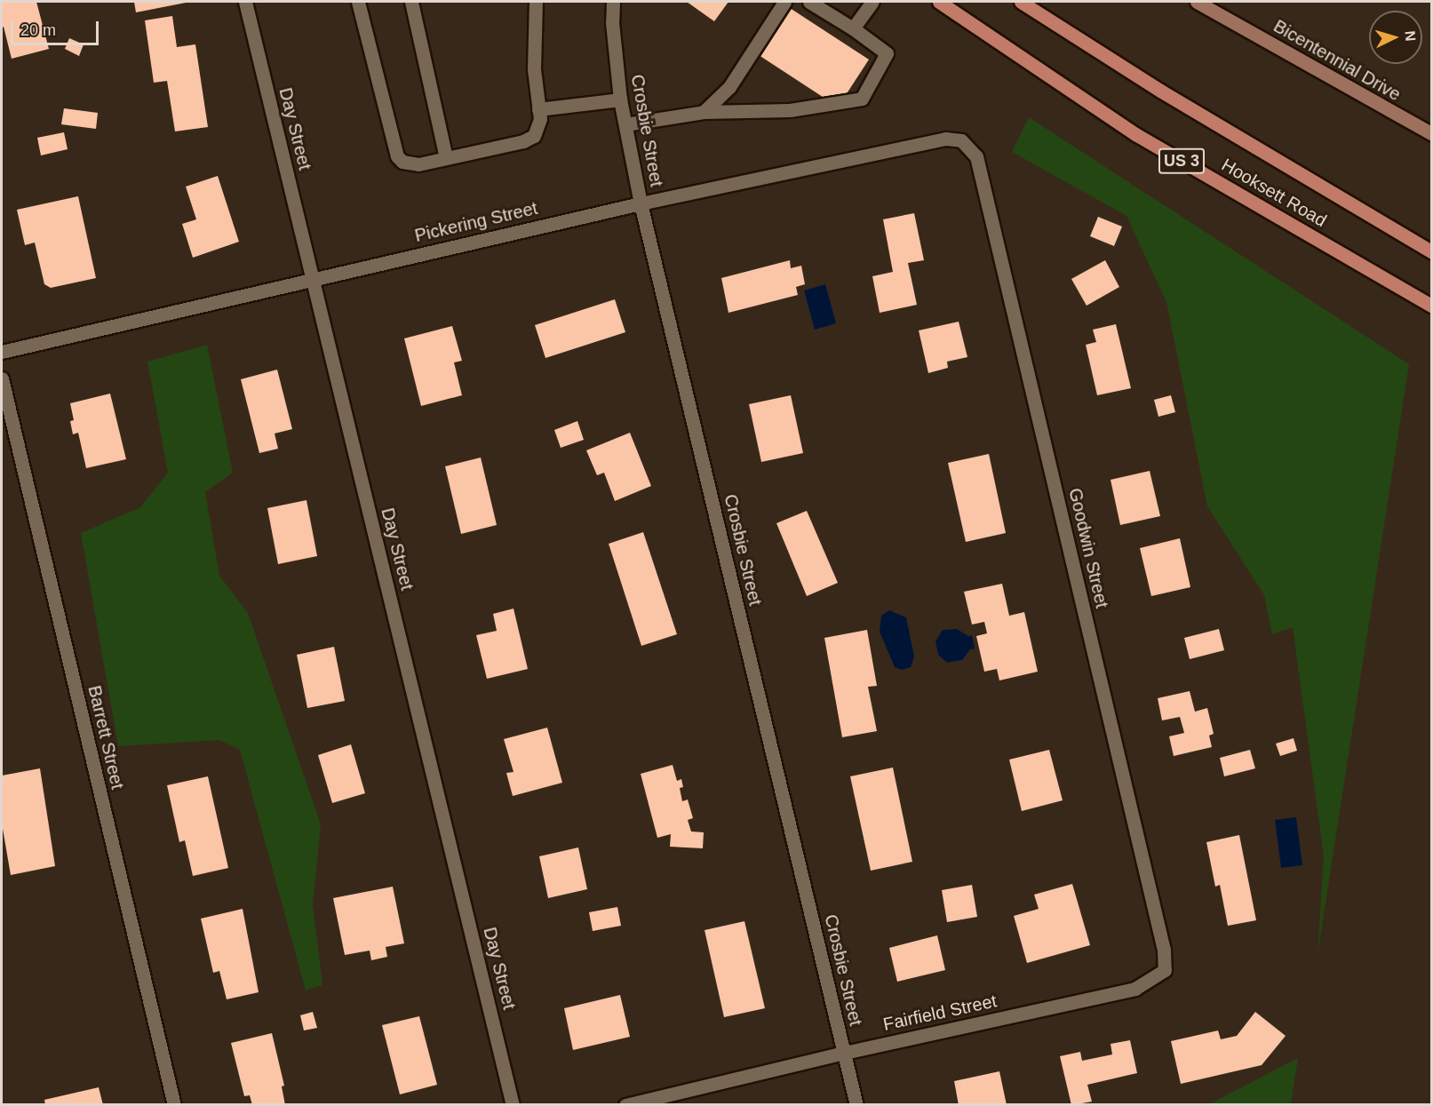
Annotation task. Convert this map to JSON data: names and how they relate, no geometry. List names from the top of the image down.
{
  "streets": {
    "main road": ["US 3", "Hooksett Road"],
    "street": [
      "Bicentennial Drive",
      "Day Street",
      "Crosbie Street",
      "Pickering Street",
      "Goodwin Street",
      "Barrett Street",
      "Fairfield Street"
    ]
  },
  "crossings": [
    ["Day Street", "Pickering Street"],
    ["Crosbie Street", "Pickering Street"],
    ["Crosbie Street", "Fairfield Street"],
    ["Pickering Street", "Goodwin Street"],
    ["Goodwin Street", "Fairfield Street"]
  ],
  "scale_bar": "20 m",
  "north": "right"
}
